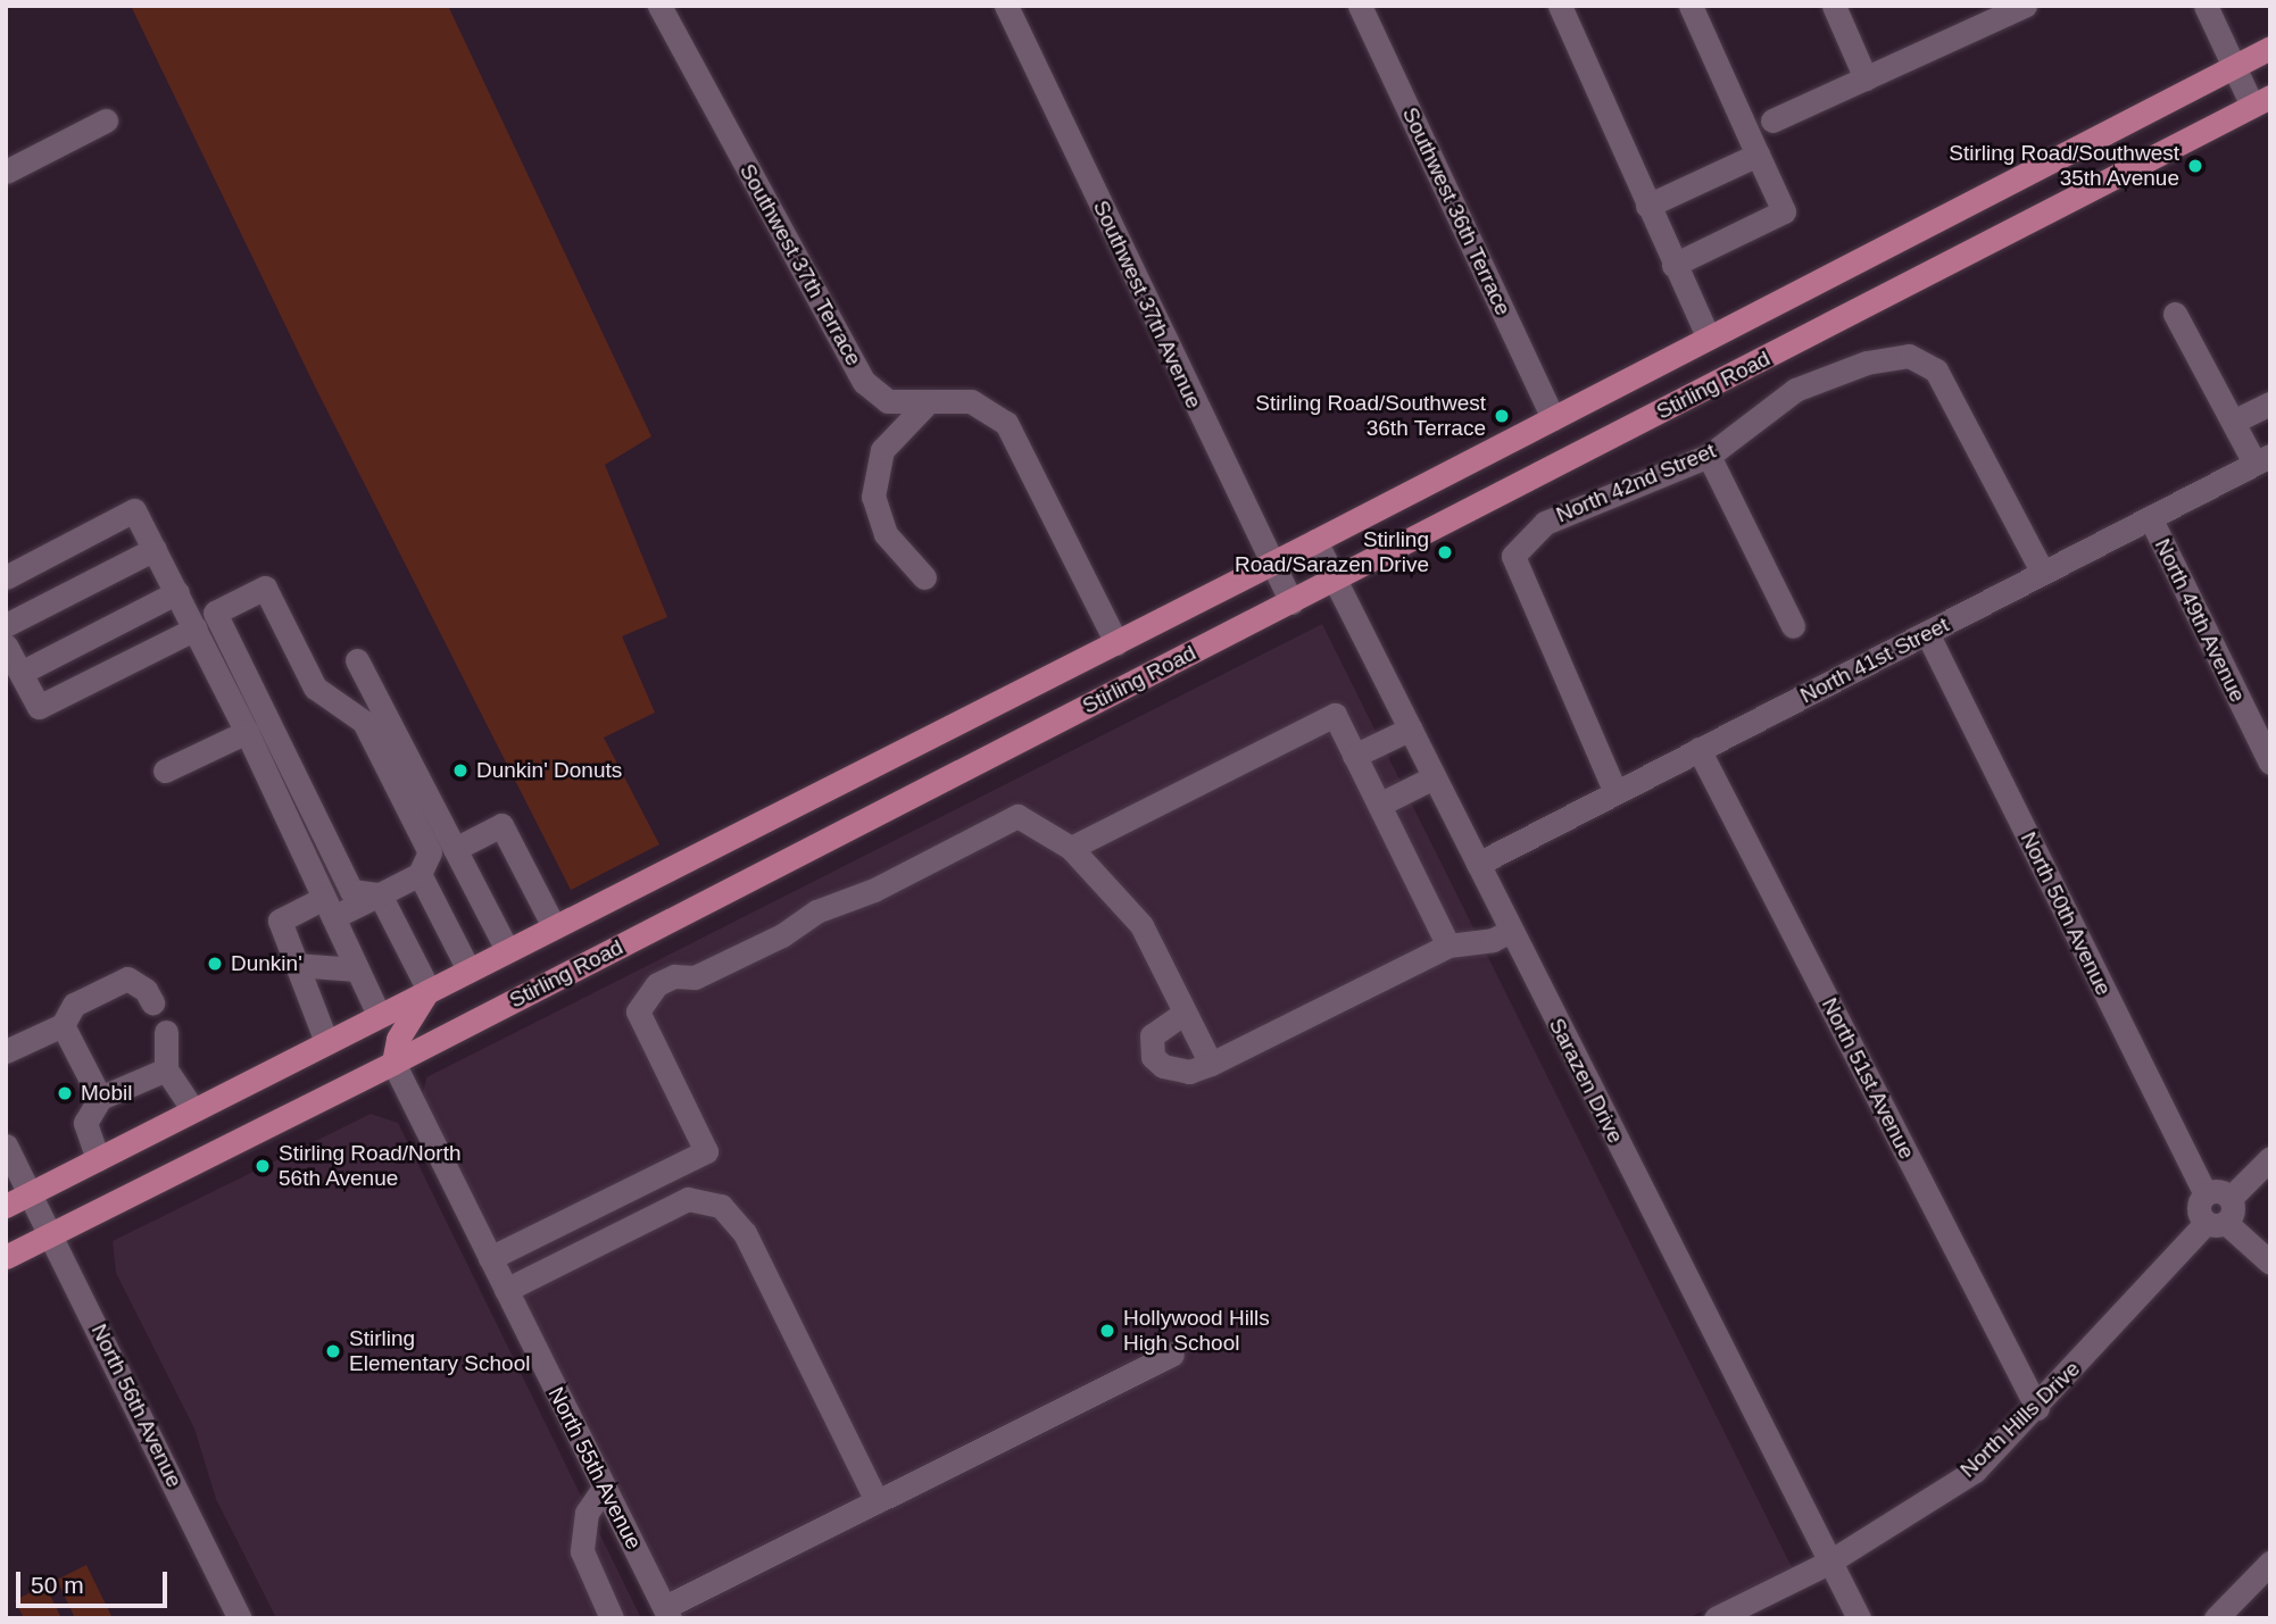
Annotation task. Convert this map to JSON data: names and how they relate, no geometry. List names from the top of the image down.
{
  "streets": {
    "main road": ["Stirling Road"],
    "street": [
      "Southwest 36th Terrace",
      "Southwest 37th Terrace",
      "Southwest 37th Avenue",
      "North 42nd Street",
      "North 49th Avenue",
      "North 41st Street",
      "North 50th Avenue",
      "North 51st Avenue",
      "Sarazen Drive",
      "North 56th Avenue",
      "North Hills Drive",
      "North 55th Avenue"
    ]
  },
  "crossings": [
    ["Southwest 36th Terrace", "Stirling Road"],
    ["Southwest 37th Terrace", "Stirling Road"],
    ["Southwest 37th Avenue", "Stirling Road"],
    ["Stirling Road", "Sarazen Drive"],
    ["Stirling Road", "North 56th Avenue"],
    ["Stirling Road", "North 55th Avenue"],
    ["North 42nd Street", "North 41st Street"],
    ["North 49th Avenue", "North 41st Street"],
    ["North 41st Street", "North 50th Avenue"],
    ["North 41st Street", "North 51st Avenue"],
    ["North 41st Street", "Sarazen Drive"],
    ["North 50th Avenue", "North Hills Drive"],
    ["North 51st Avenue", "North Hills Drive"],
    ["Sarazen Drive", "North Hills Drive"]
  ],
  "places": [
    "Stirling Road/Southwest 35th Avenue",
    "Stirling Road/Southwest 36th Terrace",
    "Stirling Road/Sarazen Drive",
    "Dunkin' Donuts",
    "Dunkin'",
    "Mobil",
    "Stirling Road/North 56th Avenue",
    "Hollywood Hills High School",
    "Stirling Elementary School"
  ],
  "scale_bar": "50 m"
}
